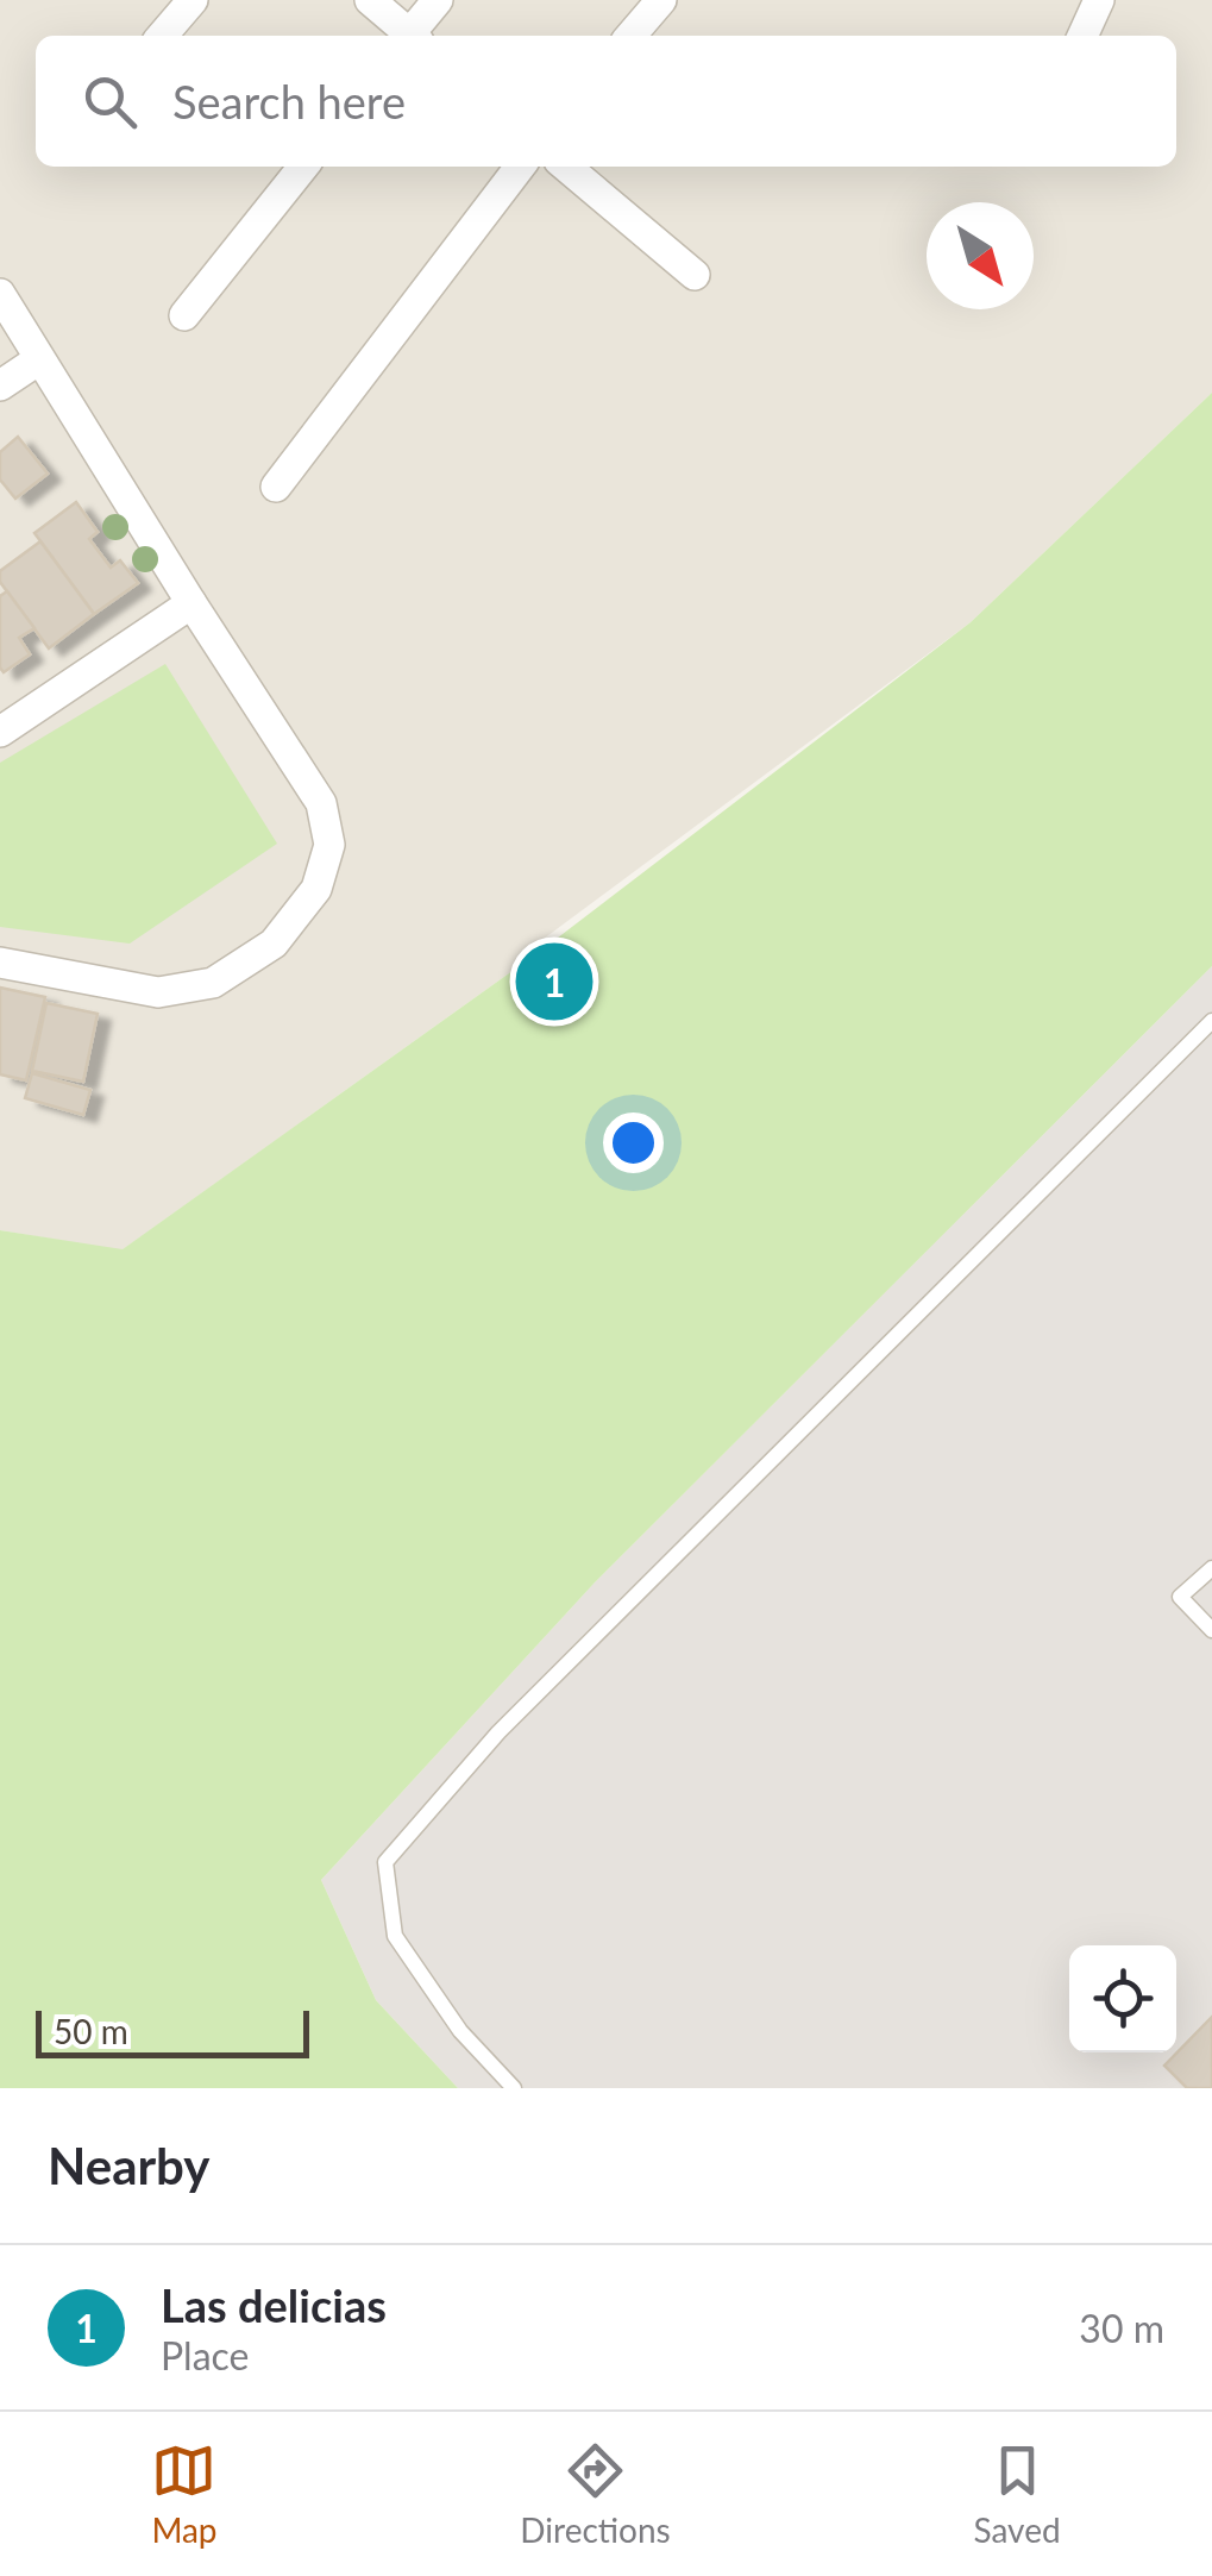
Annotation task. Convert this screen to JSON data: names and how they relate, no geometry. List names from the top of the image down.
{
  "scale_bar": "50 m",
  "north": "bottom right",
  "page": {
    "search": "Search here",
    "pins": "1",
    "scale": "50 m",
    "heading": "Nearby",
    "list": [
      {
        "mark": "1",
        "name": "Las delicias",
        "note": "Place",
        "value": "30 m"
      }
    ],
    "nav": ["Map", "Directions", "Saved"]
  }
}
